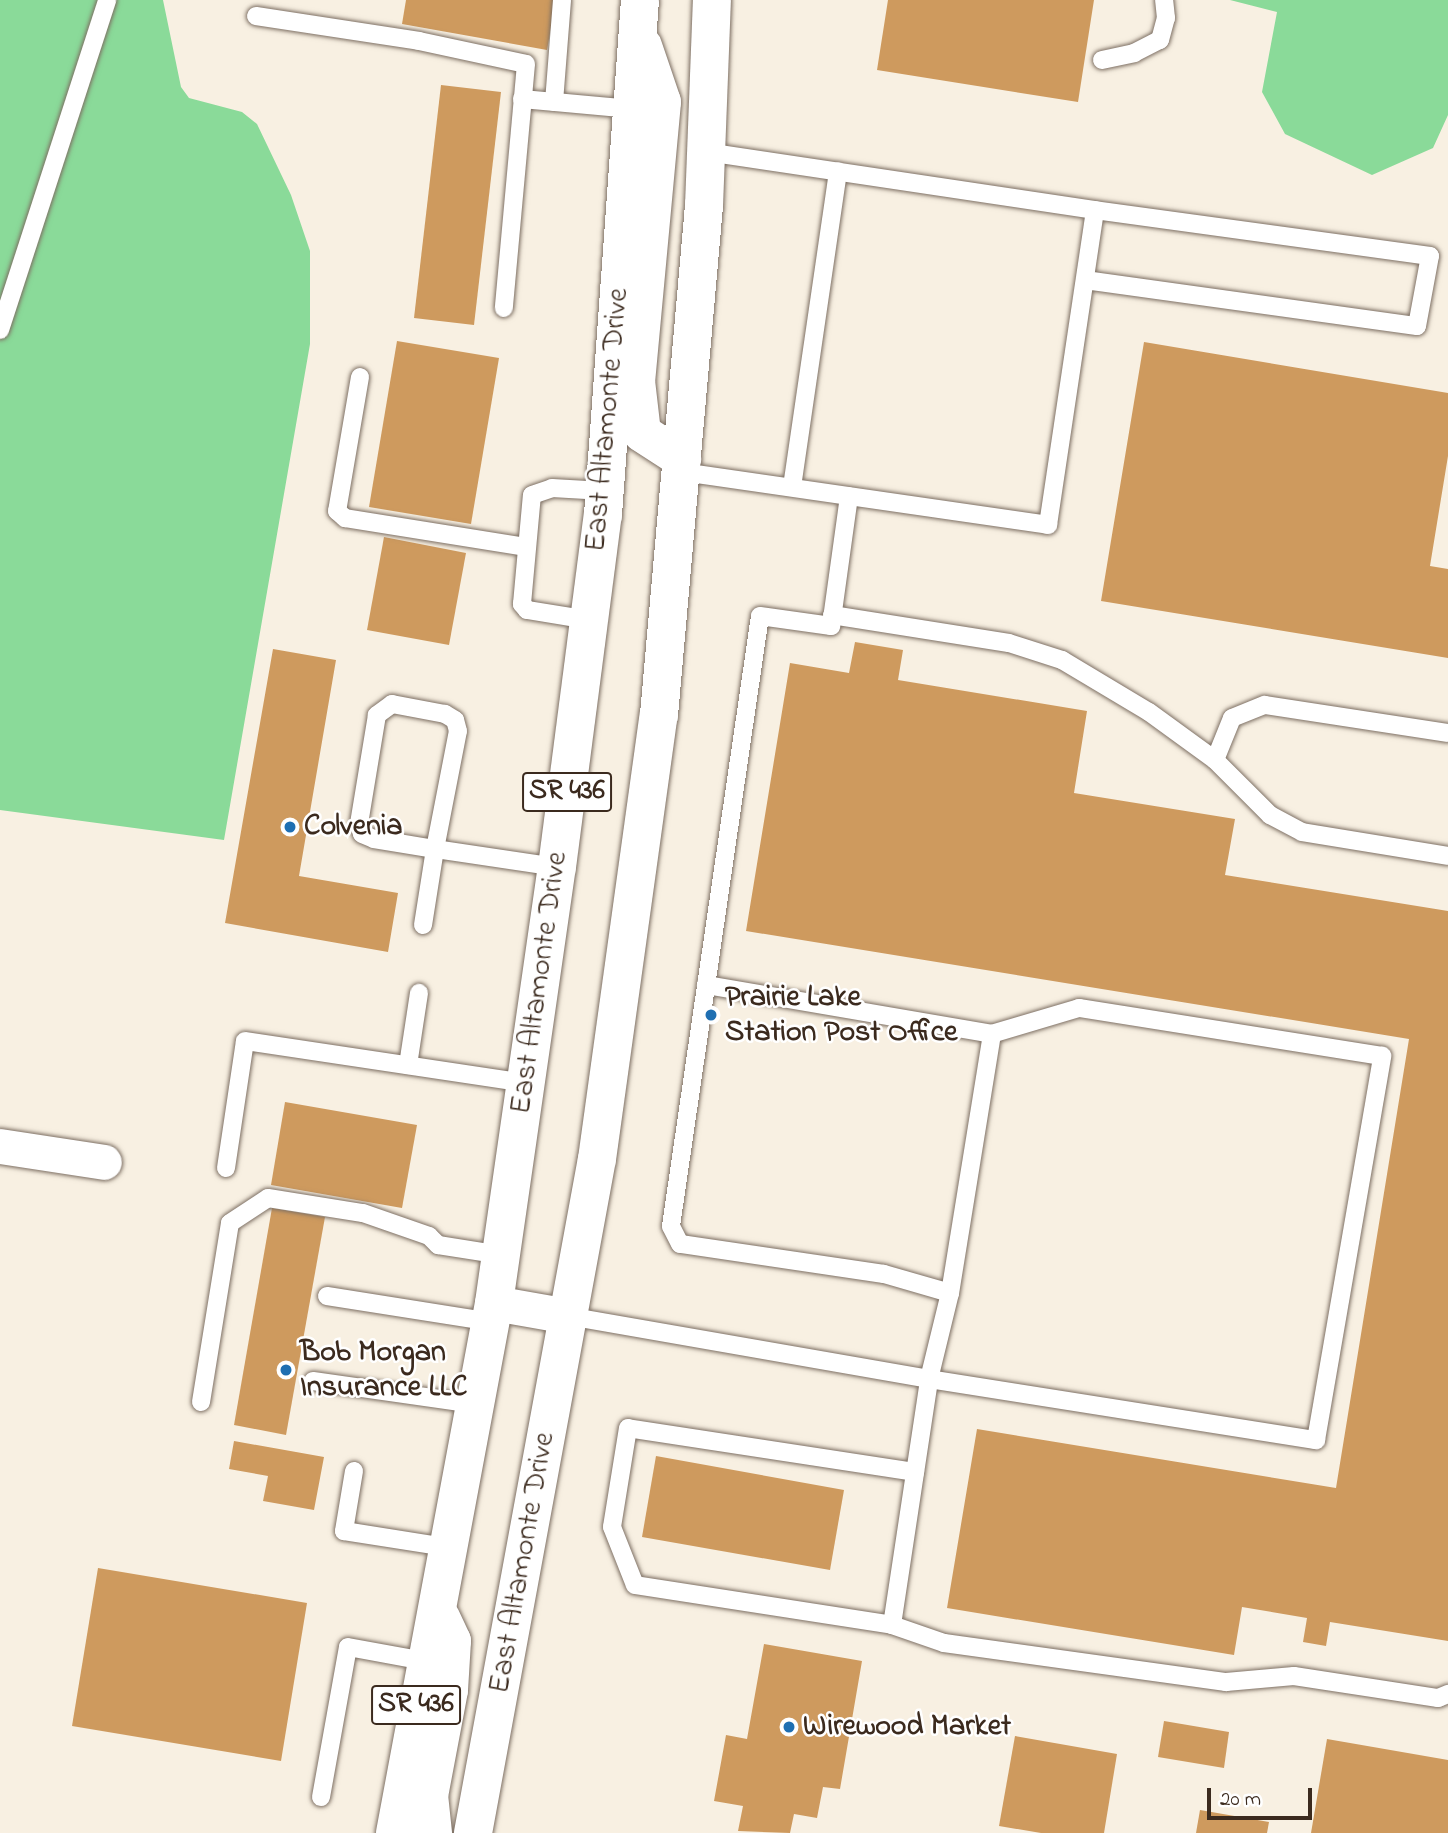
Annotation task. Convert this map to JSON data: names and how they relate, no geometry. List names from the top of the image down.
{
  "streets": {
    "main road": ["East Altamonte Drive", "SR 436"]
  },
  "places": [
    "Colvenia",
    "Prairie Lake Station Post Office",
    "Bob Morgan Insurance LLC",
    "Wirewood Market"
  ],
  "scale_bar": "20 m"
}
